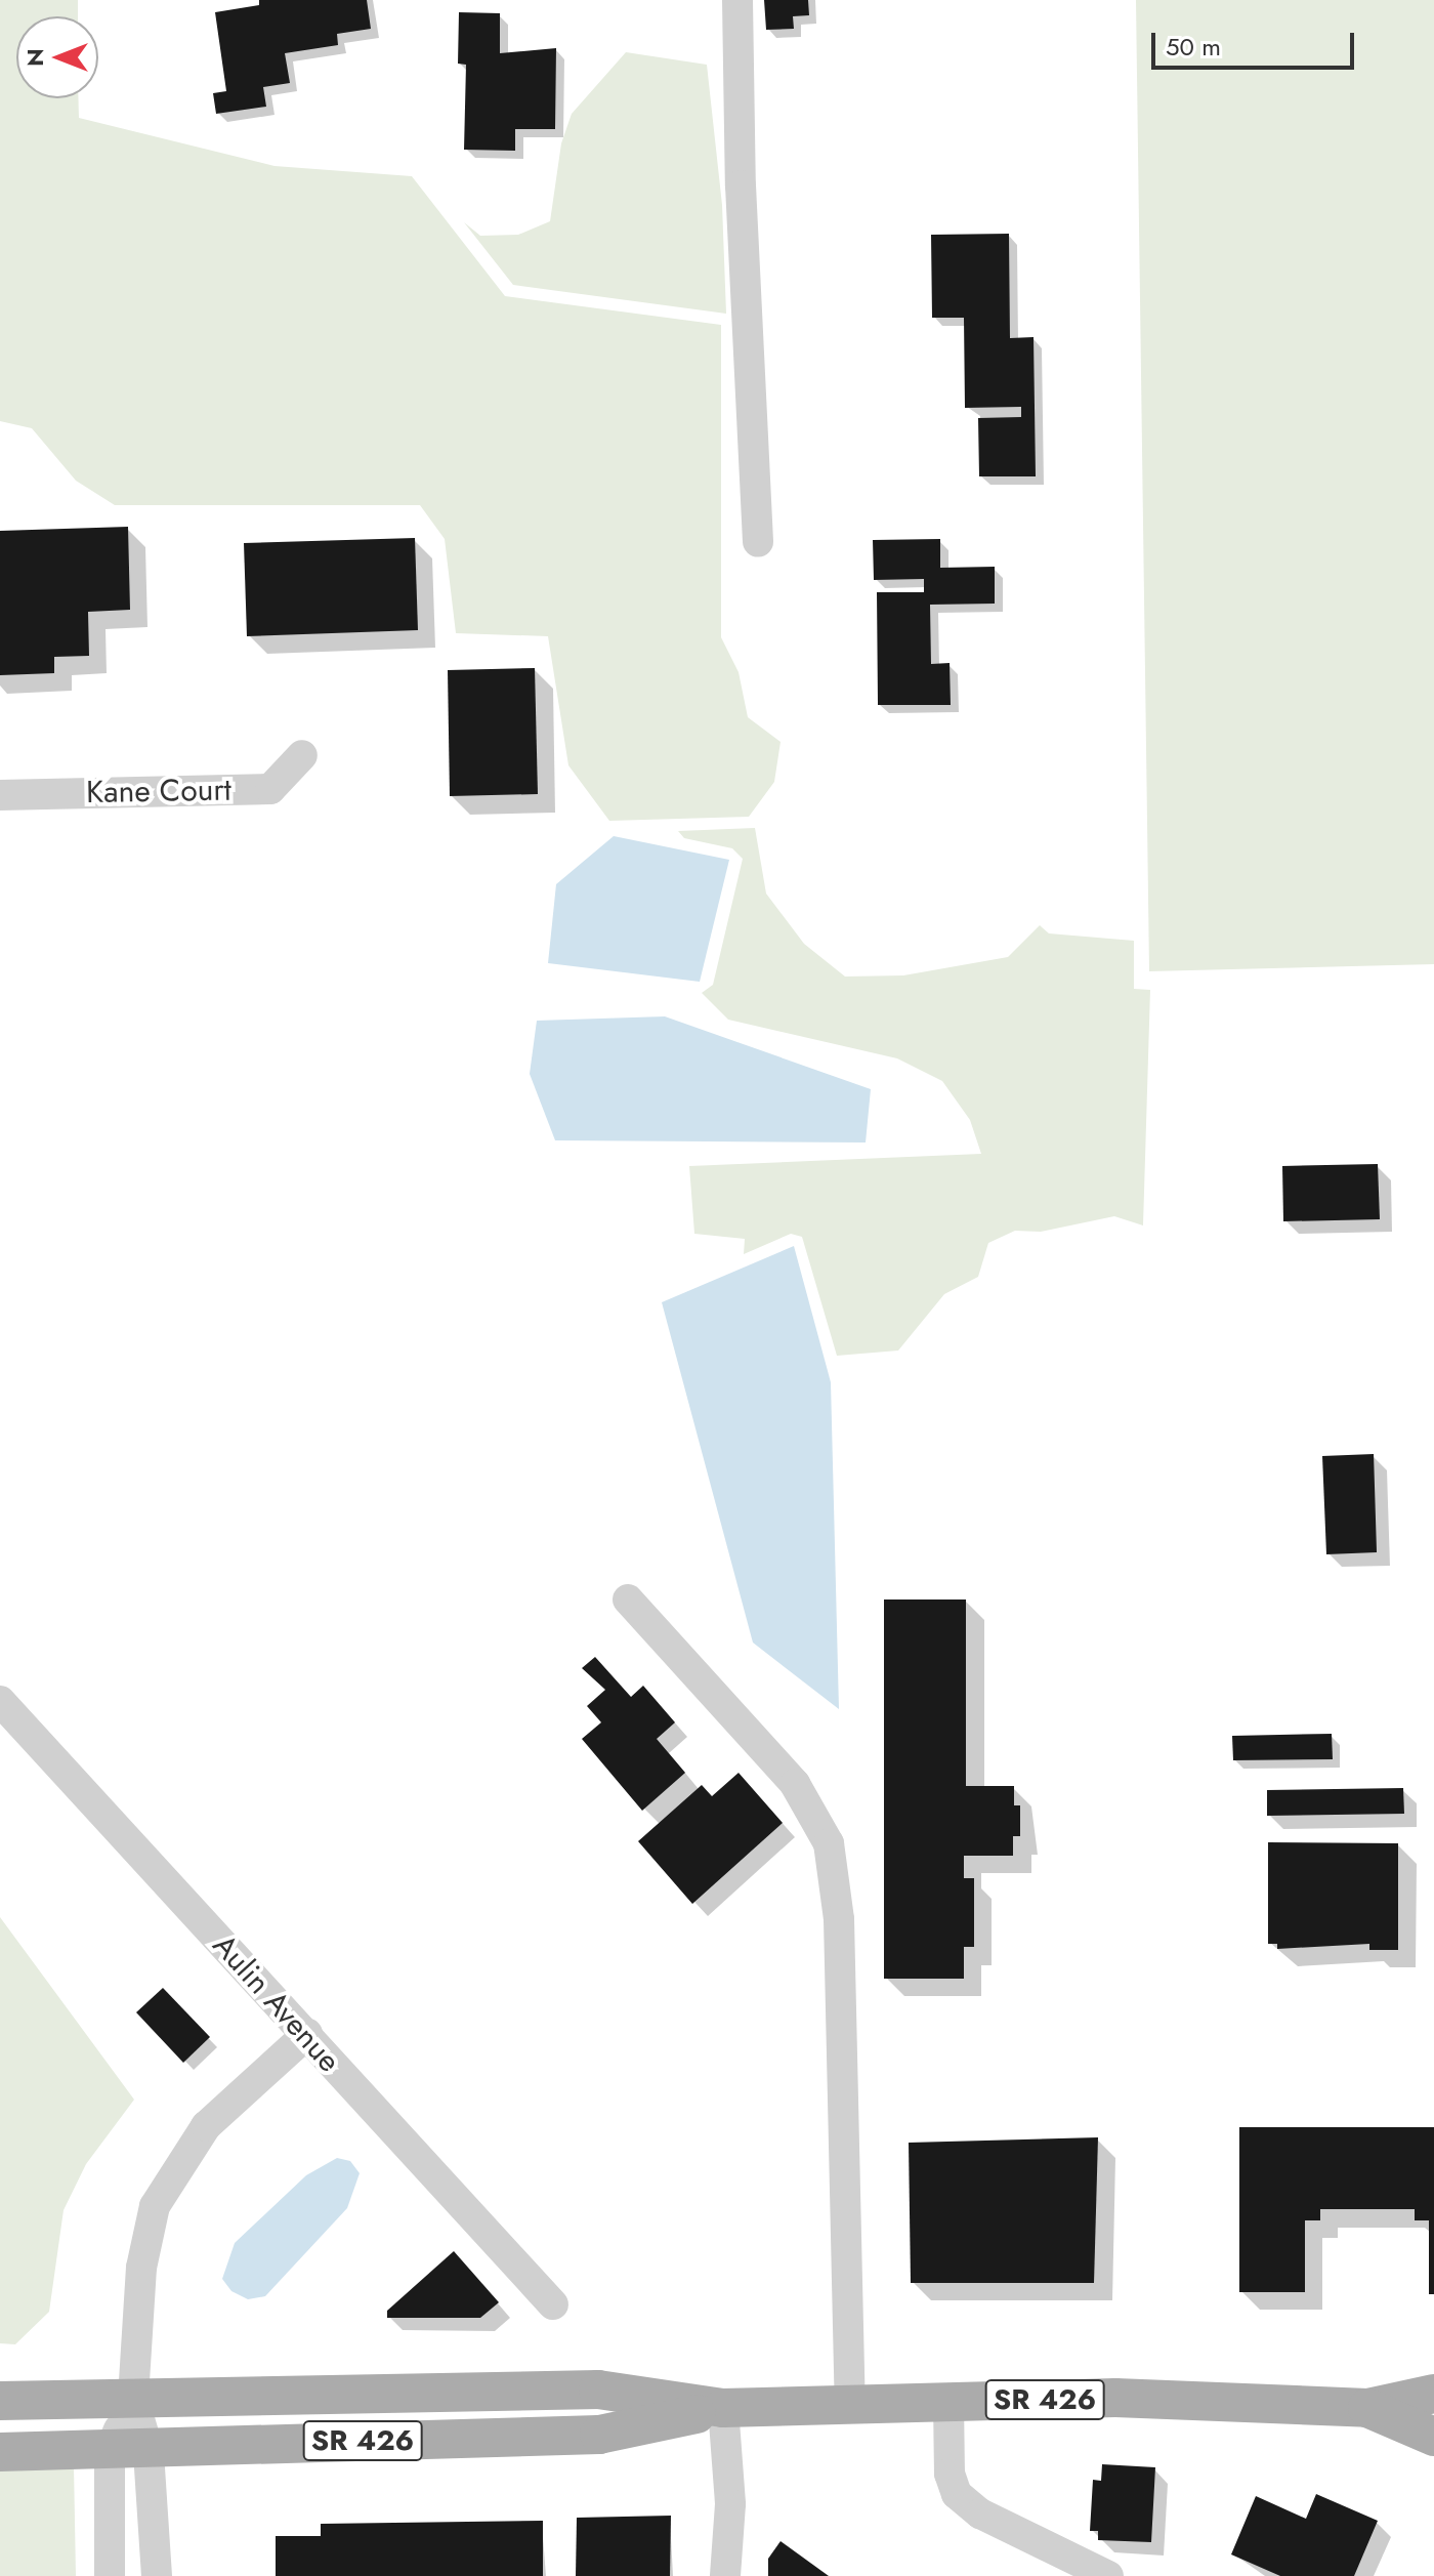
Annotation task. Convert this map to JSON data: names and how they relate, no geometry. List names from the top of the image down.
{
  "streets": {
    "main road": ["SR 426"],
    "street": ["Kane Court", "Aulin Avenue"]
  },
  "scale_bar": "50 m",
  "north": "left"
}
